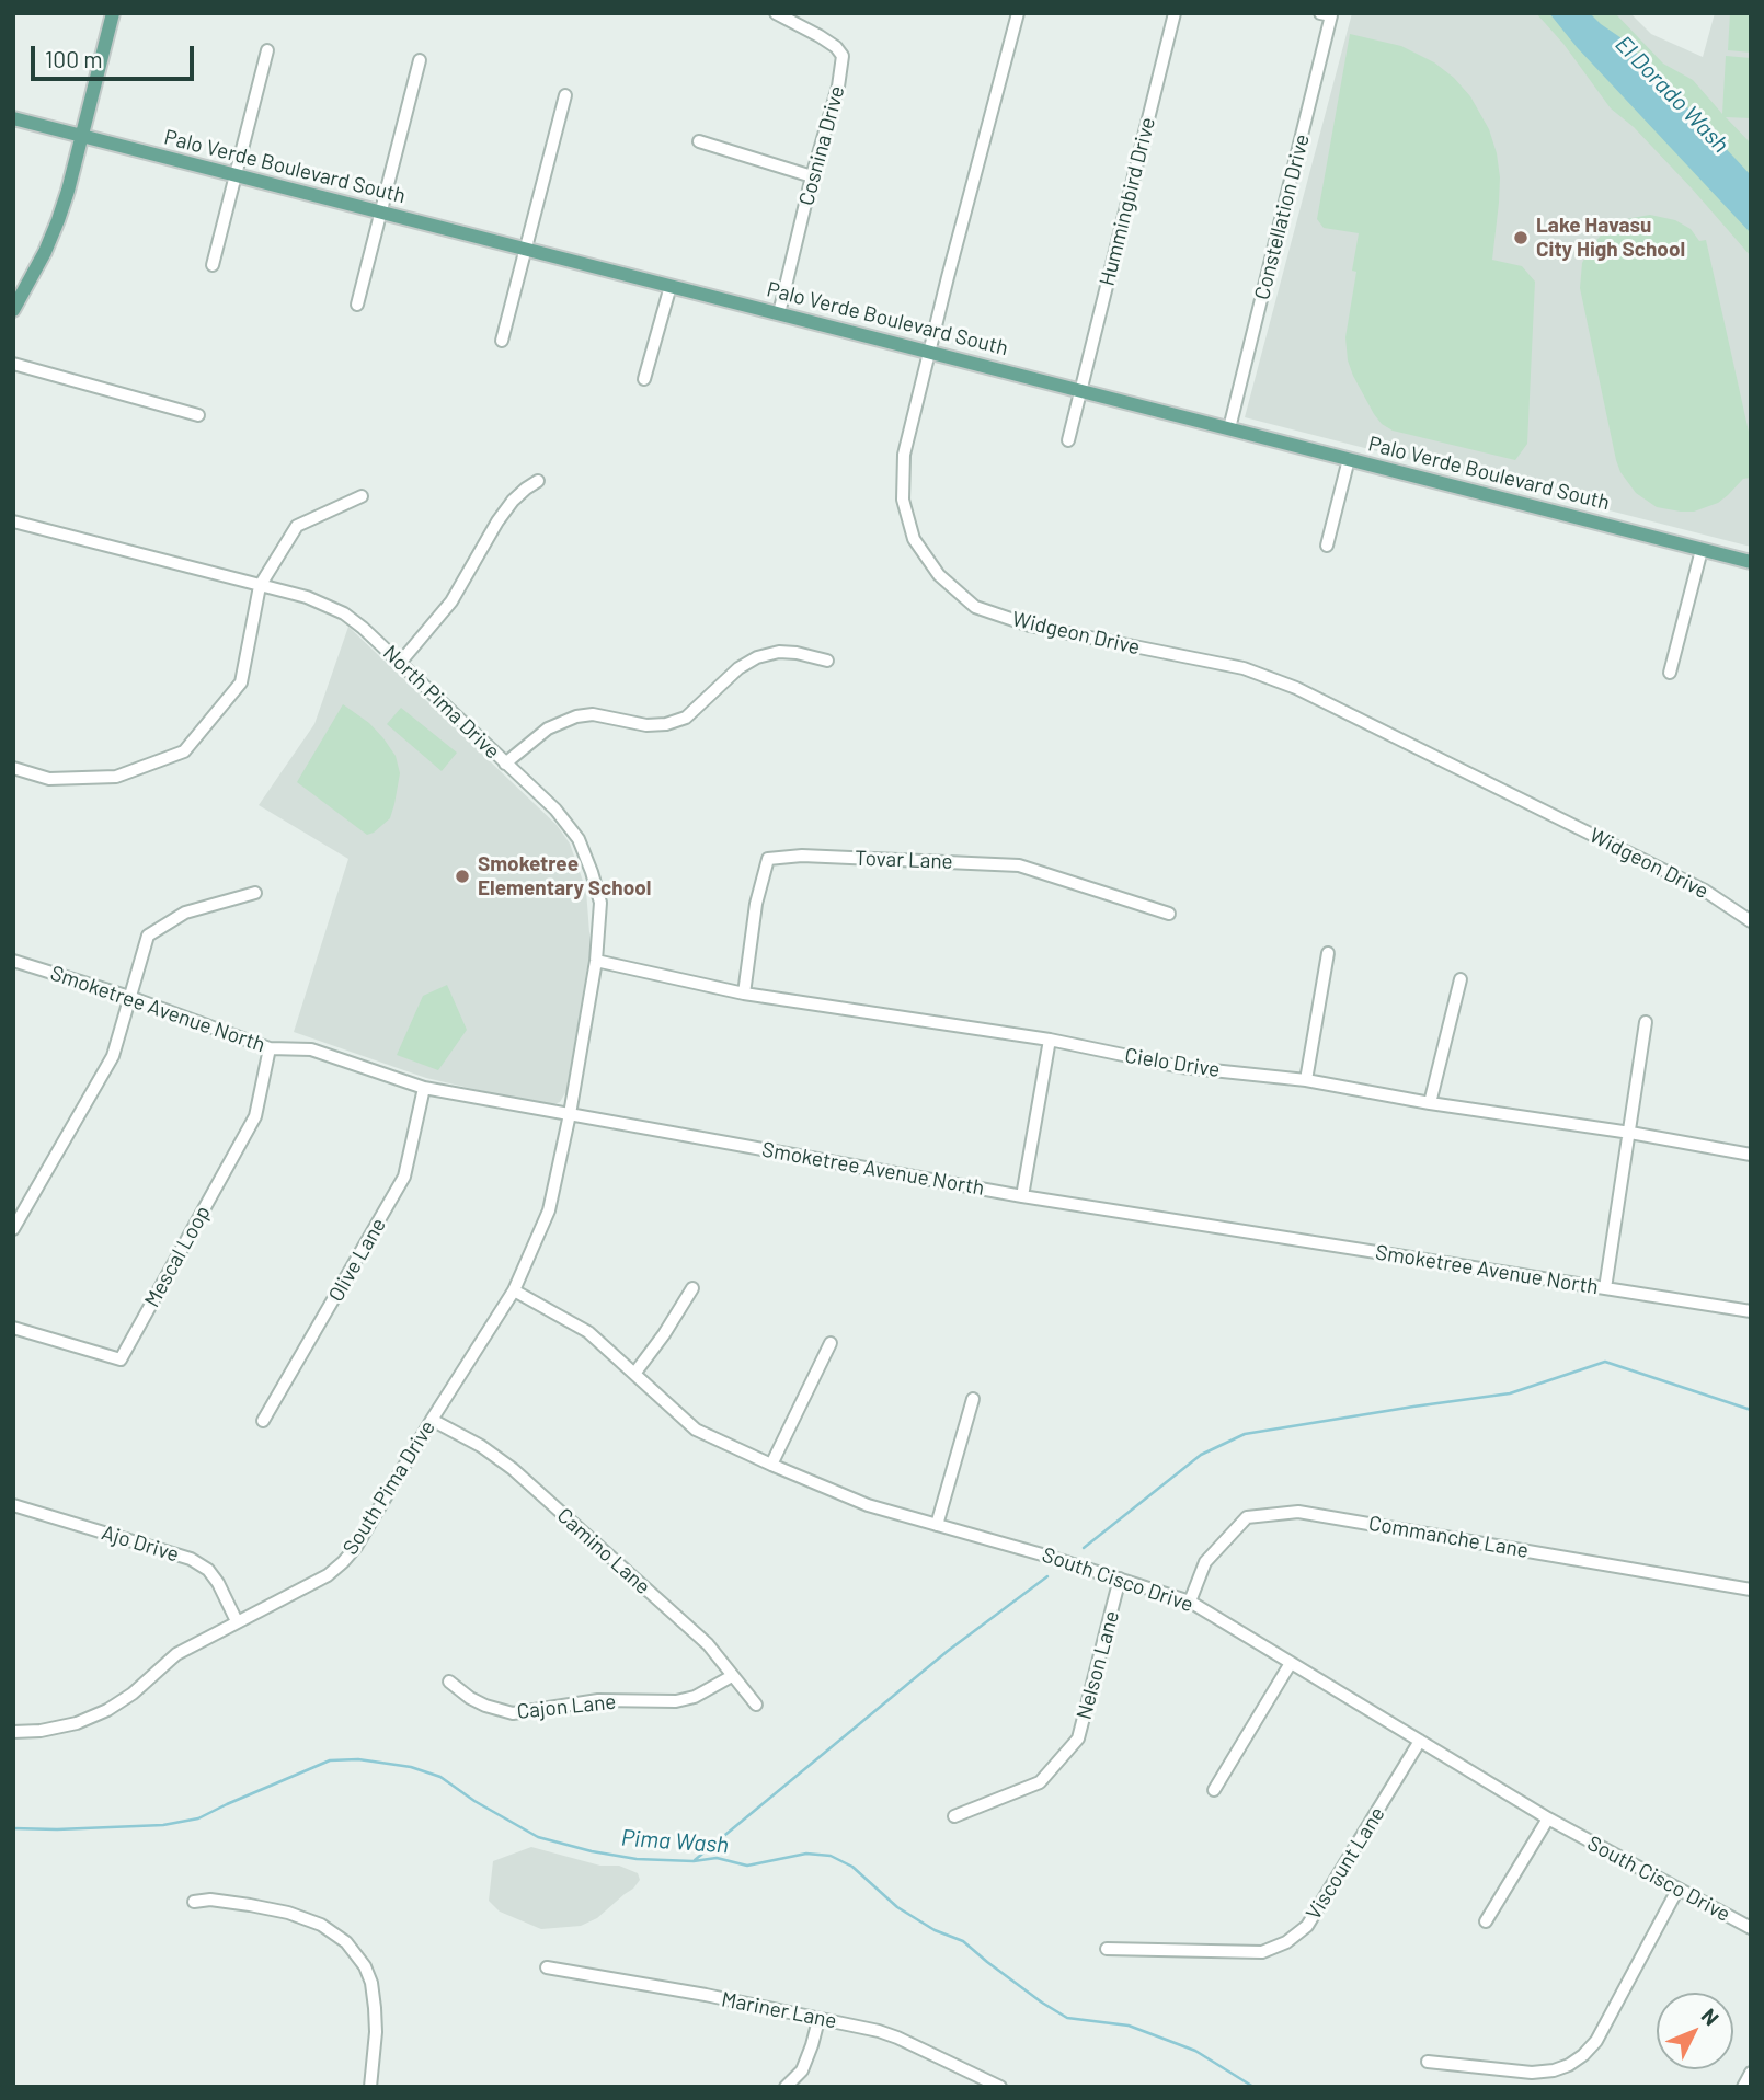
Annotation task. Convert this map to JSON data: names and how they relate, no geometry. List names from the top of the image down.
{
  "streets": {
    "main road": ["Palo Verde Boulevard South"],
    "street": [
      "Cosnina Drive",
      "Hummingbird Drive",
      "Constellation Drive",
      "Widgeon Drive",
      "North Pima Drive",
      "Tovar Lane",
      "Smoketree Avenue North",
      "Cielo Drive",
      "Mescal Loop",
      "Olive Lane",
      "South Pima Drive",
      "Commanche Lane",
      "Ajo Drive",
      "Camino Lane",
      "South Cisco Drive",
      "Nelson Lane",
      "Cajon Lane",
      "Viscount Lane",
      "Mariner Lane"
    ]
  },
  "crossings": [
    ["Cosnina Drive", "Palo Verde Boulevard South"],
    ["Palo Verde Boulevard South", "Hummingbird Drive"],
    ["Palo Verde Boulevard South", "Constellation Drive"],
    ["Palo Verde Boulevard South", "Widgeon Drive"],
    ["North Pima Drive", "Smoketree Avenue North"],
    ["North Pima Drive", "Cielo Drive"],
    ["North Pima Drive", "South Pima Drive"],
    ["Tovar Lane", "Cielo Drive"],
    ["Smoketree Avenue North", "Mescal Loop"],
    ["Smoketree Avenue North", "Olive Lane"],
    ["Smoketree Avenue North", "South Pima Drive"],
    ["South Pima Drive", "Ajo Drive"],
    ["South Pima Drive", "Camino Lane"],
    ["South Pima Drive", "South Cisco Drive"],
    ["Commanche Lane", "South Cisco Drive"],
    ["Camino Lane", "Cajon Lane"],
    ["South Cisco Drive", "Nelson Lane"],
    ["South Cisco Drive", "Viscount Lane"]
  ],
  "water": ["El Dorado Wash", "Pima Wash"],
  "places": ["Lake Havasu City High School", "Smoketree Elementary School"],
  "scale_bar": "100 m",
  "north": "top right"
}
